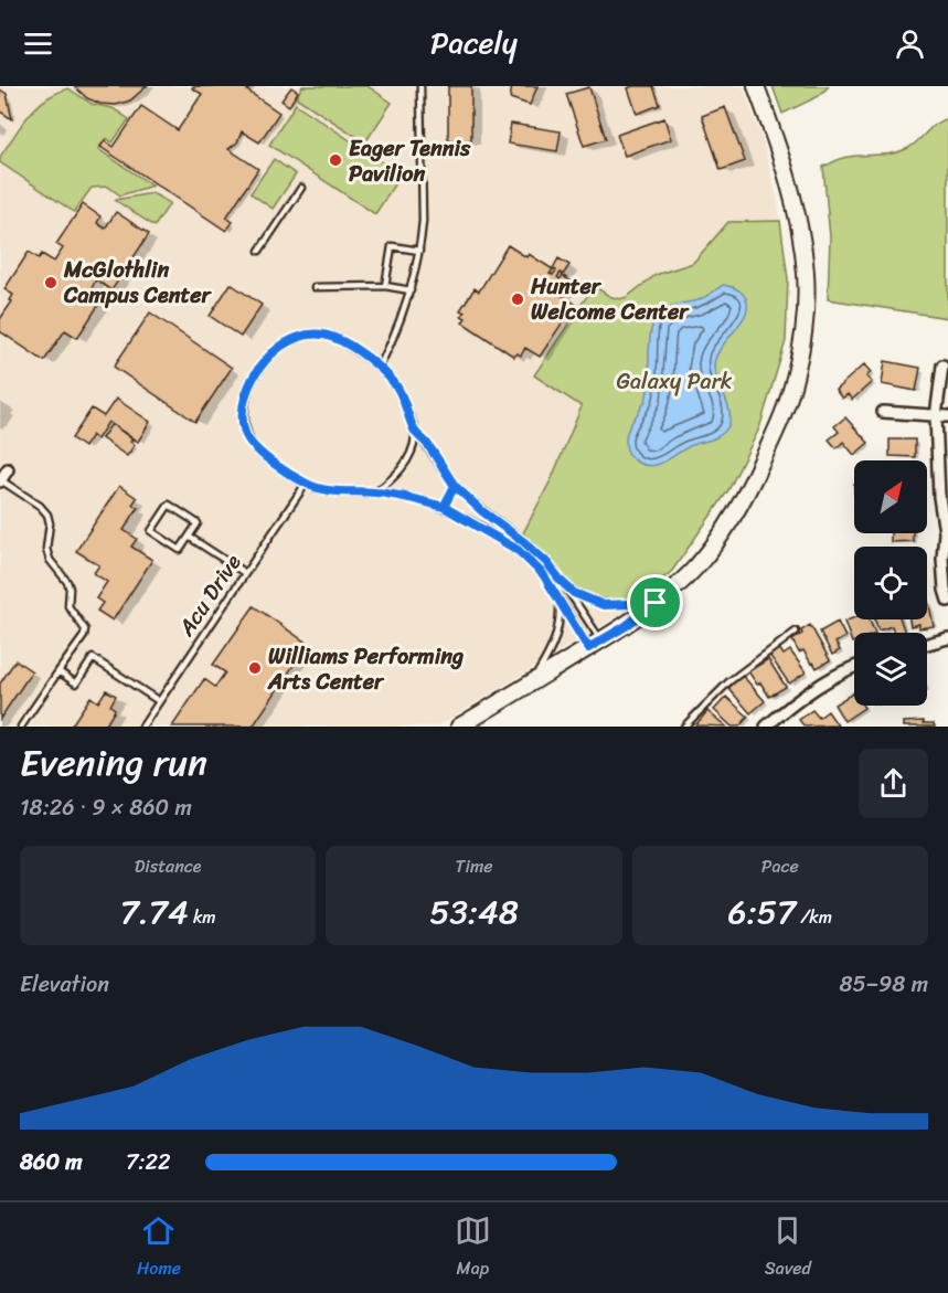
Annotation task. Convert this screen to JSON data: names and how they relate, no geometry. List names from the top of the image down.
{
  "streets": {
    "lane": ["Acu Drive"]
  },
  "parks": ["Galaxy Park"],
  "places": [
    "Eager Tennis Pavilion",
    "McGlothlin Campus Center",
    "Hunter Welcome Center",
    "Williams Performing Arts Center"
  ],
  "north": "top right",
  "page": {
    "header": "Pacely",
    "heading": ["Evening run", "18:26 · 9 × 860 m"],
    "stats": [
      ["Distance", "7.74 km"],
      ["Time", "53:48"],
      ["Pace", "6:57 /km"]
    ],
    "chart": ["Elevation", "85–98 m"],
    "list": [
      {
        "name": "860 m",
        "note": "7:22"
      }
    ],
    "tabs": ["Home", "Map", "Saved"]
  }
}
